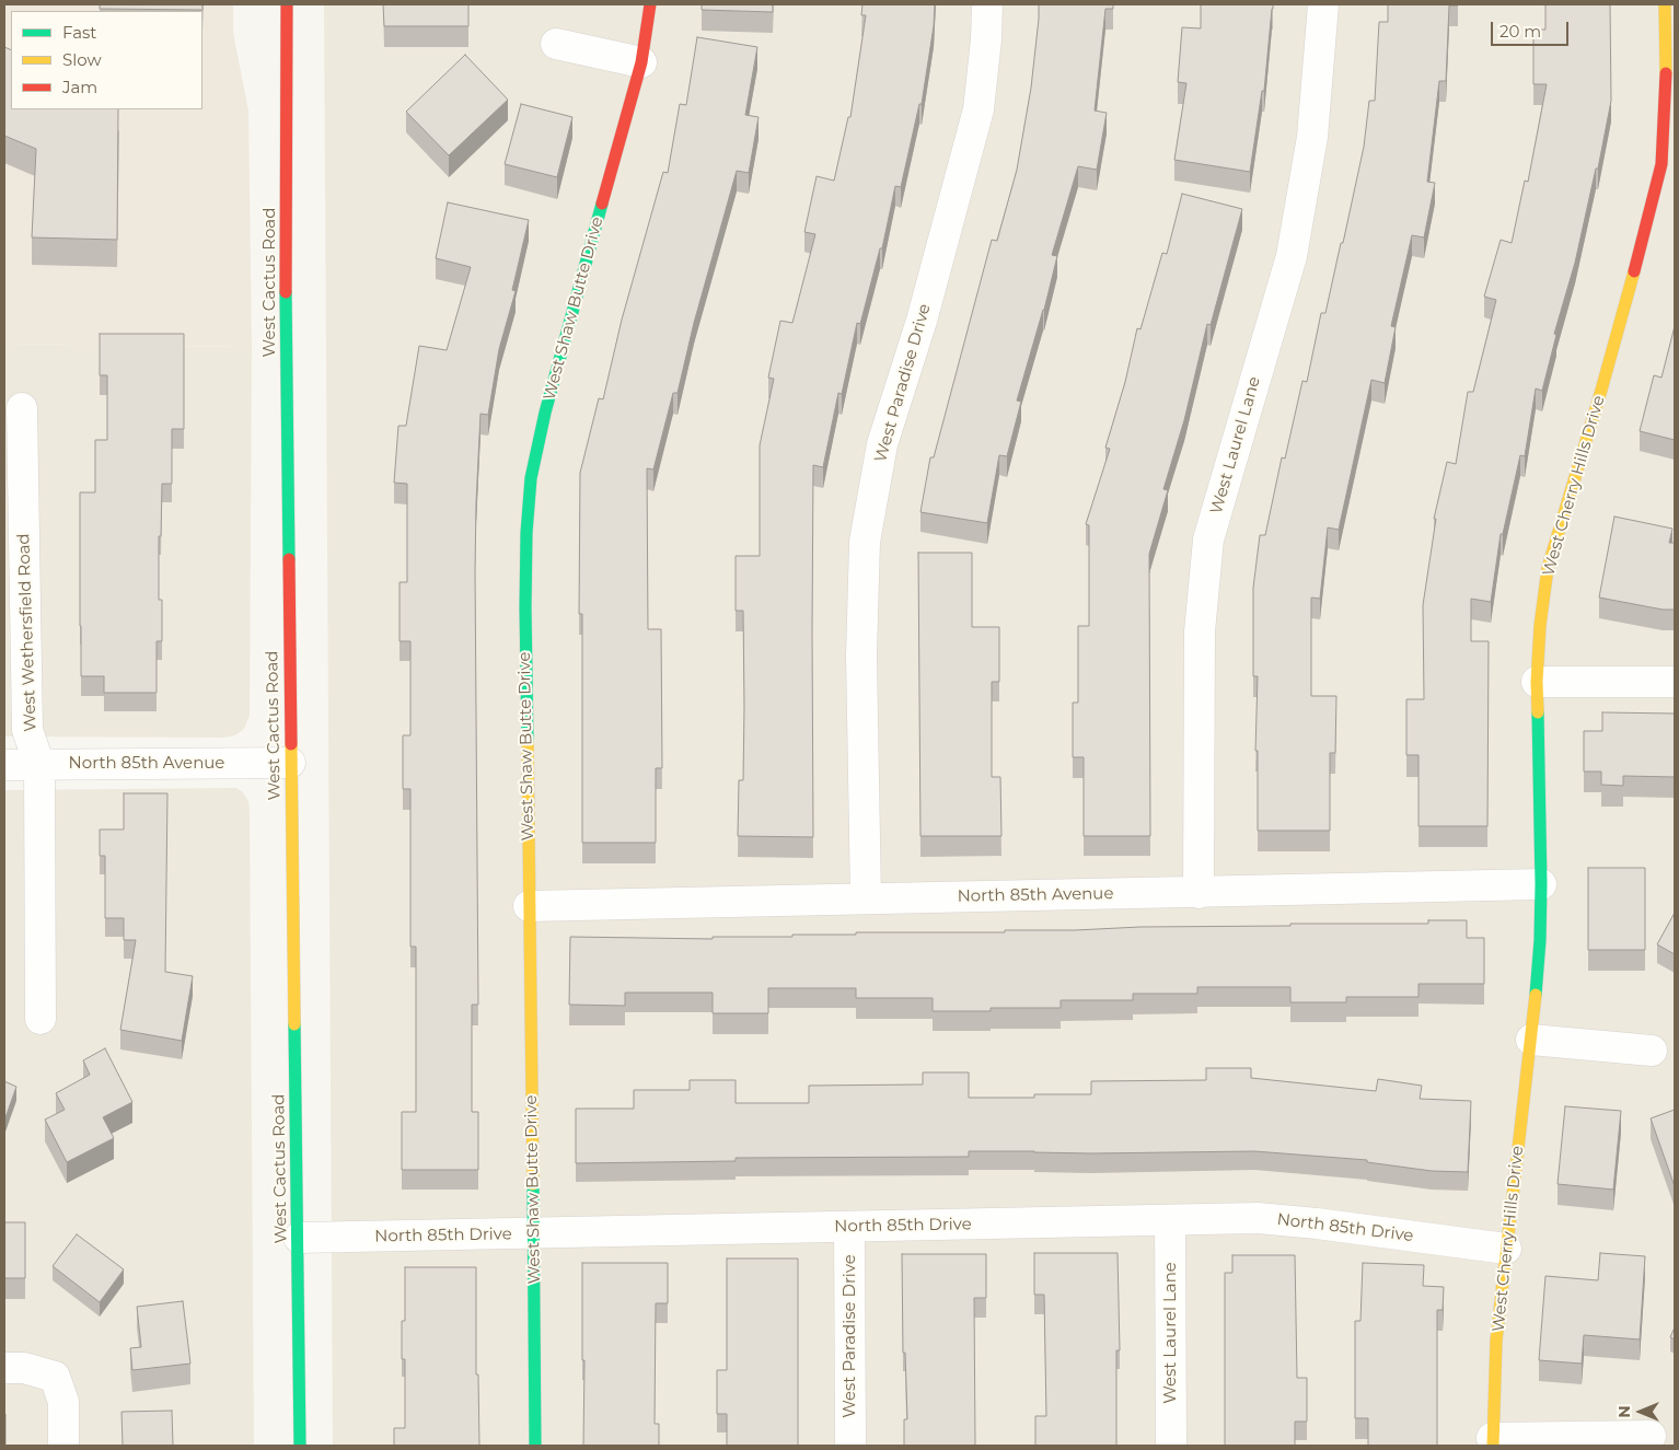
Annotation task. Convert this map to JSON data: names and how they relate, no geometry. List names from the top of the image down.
{
  "streets": {
    "street": [
      "West Cactus Road",
      "West Shaw Butte Drive",
      "West Paradise Drive",
      "West Laurel Lane",
      "West Cherry Hills Drive",
      "West Wethersfield Road",
      "North 85th Avenue",
      "North 85th Drive"
    ]
  },
  "crossings": [
    ["West Cactus Road", "North 85th Avenue"],
    ["West Cactus Road", "North 85th Drive"],
    ["West Shaw Butte Drive", "North 85th Avenue"],
    ["West Shaw Butte Drive", "North 85th Drive"],
    ["West Paradise Drive", "North 85th Avenue"],
    ["West Paradise Drive", "North 85th Drive"],
    ["West Laurel Lane", "North 85th Avenue"],
    ["West Laurel Lane", "North 85th Drive"],
    ["West Cherry Hills Drive", "North 85th Avenue"],
    ["West Cherry Hills Drive", "North 85th Drive"],
    ["West Wethersfield Road", "North 85th Avenue"]
  ],
  "legend": ["Fast", "Slow", "Jam"],
  "scale_bar": "20 m",
  "north": "left"
}
